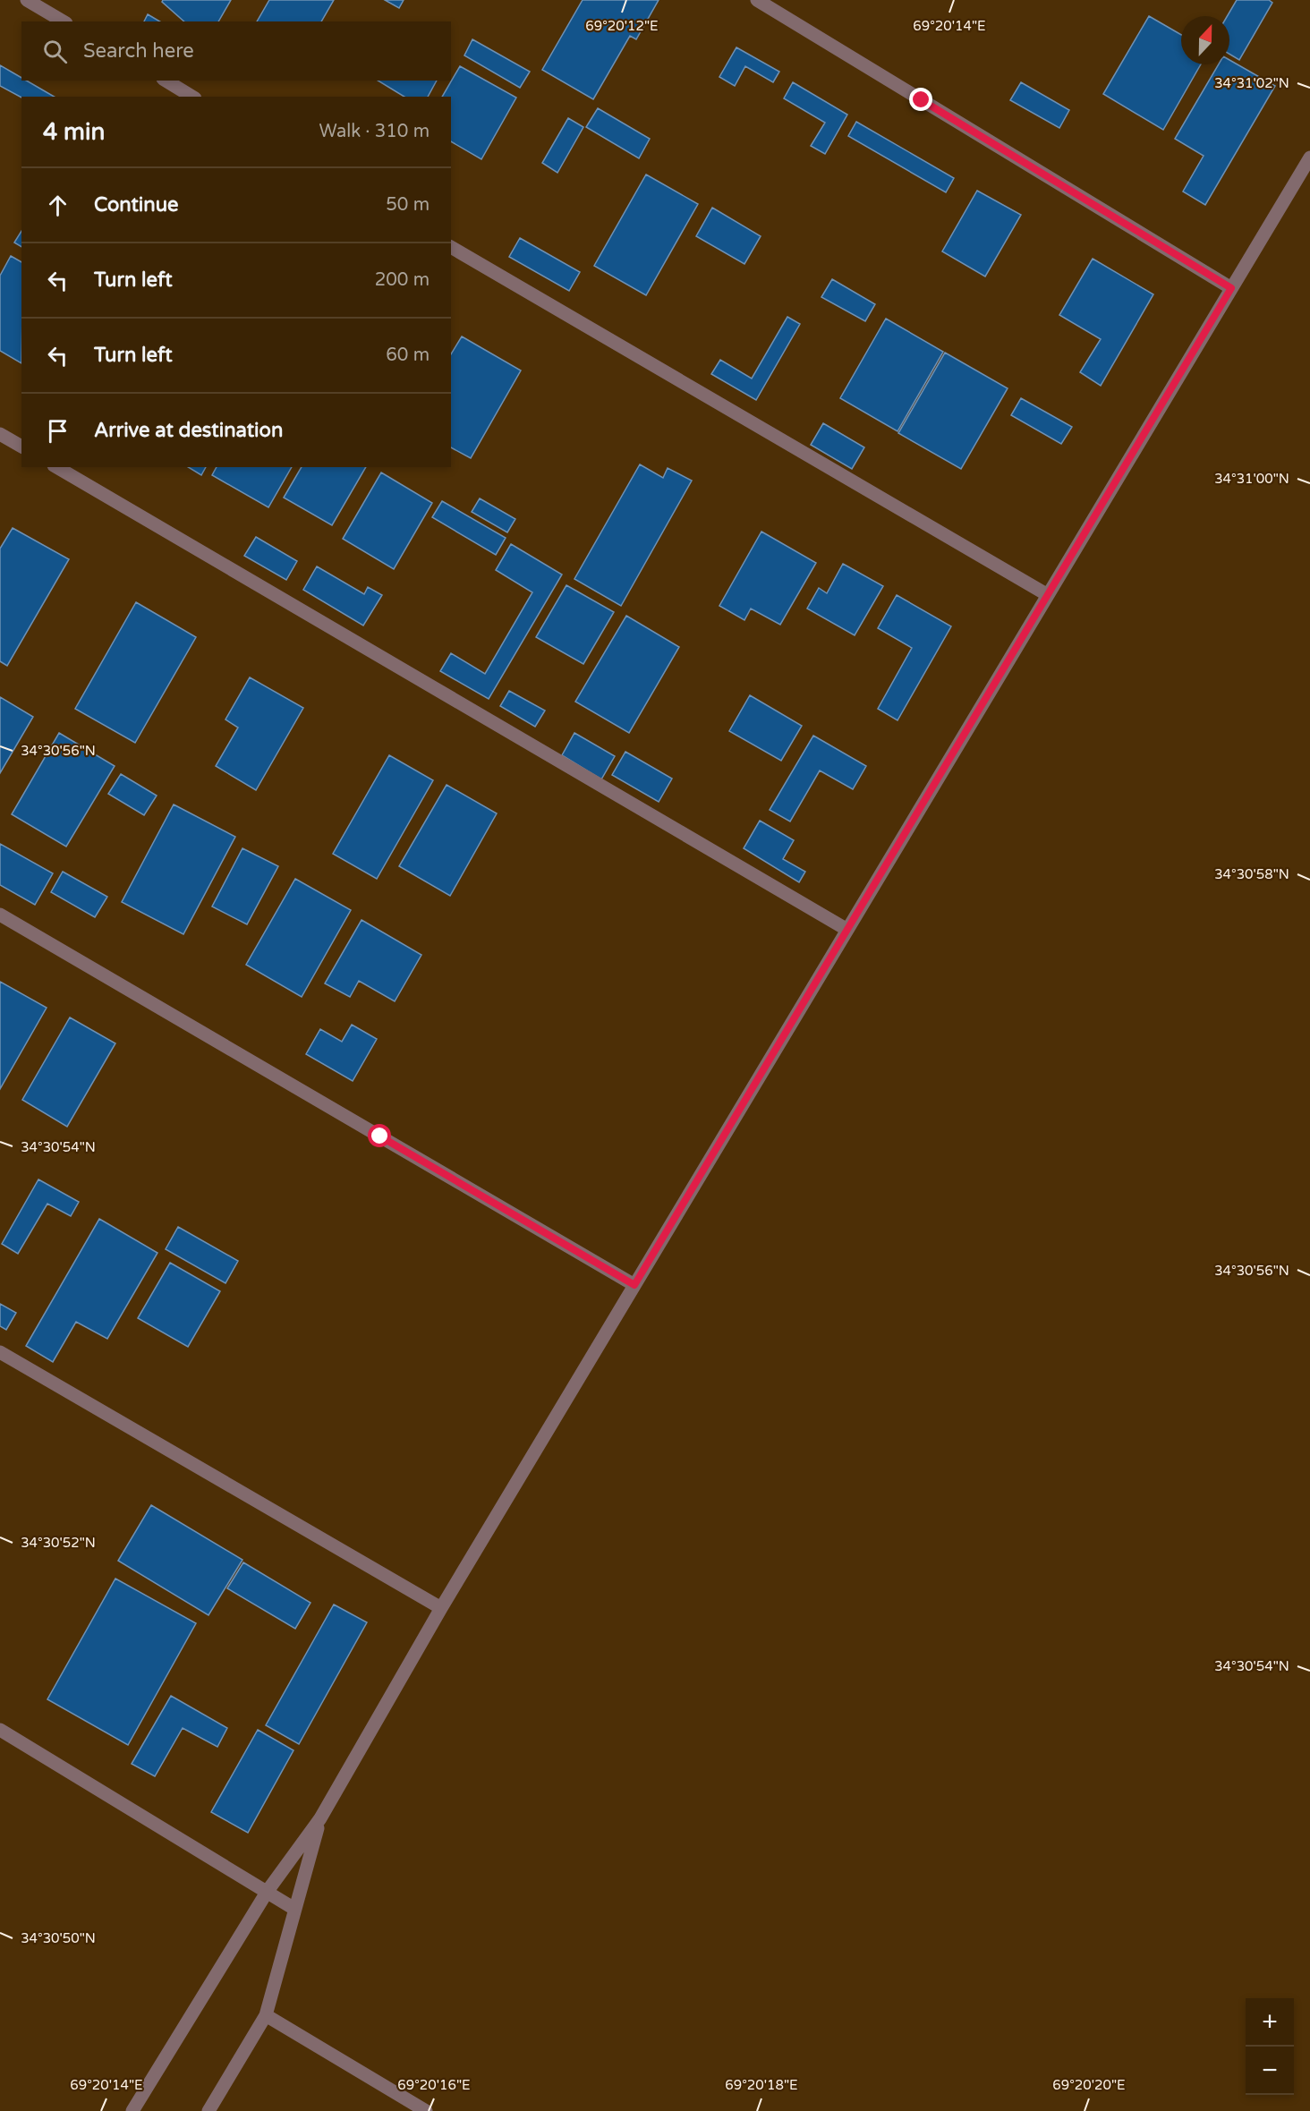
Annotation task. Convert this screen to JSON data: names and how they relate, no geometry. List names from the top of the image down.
{
  "north": "top",
  "page": {
    "search": "Search here",
    "heading": ["4 min", "Walk · 310 m"],
    "list": [
      ["Continue", "50 m"],
      ["Turn left", "200 m"],
      ["Turn left", "60 m"],
      "Arrive at destination"
    ],
    "map_buttons": ["+", "−"]
  },
  "coordinates": [
    "69°20'12\"E",
    "69°20'14\"E",
    "34°31'02\"N",
    "34°31'00\"N",
    "34°30'56\"N",
    "34°30'58\"N",
    "34°30'54\"N",
    "34°30'52\"N",
    "34°30'50\"N",
    "69°20'16\"E",
    "69°20'18\"E",
    "69°20'20\"E"
  ]
}
